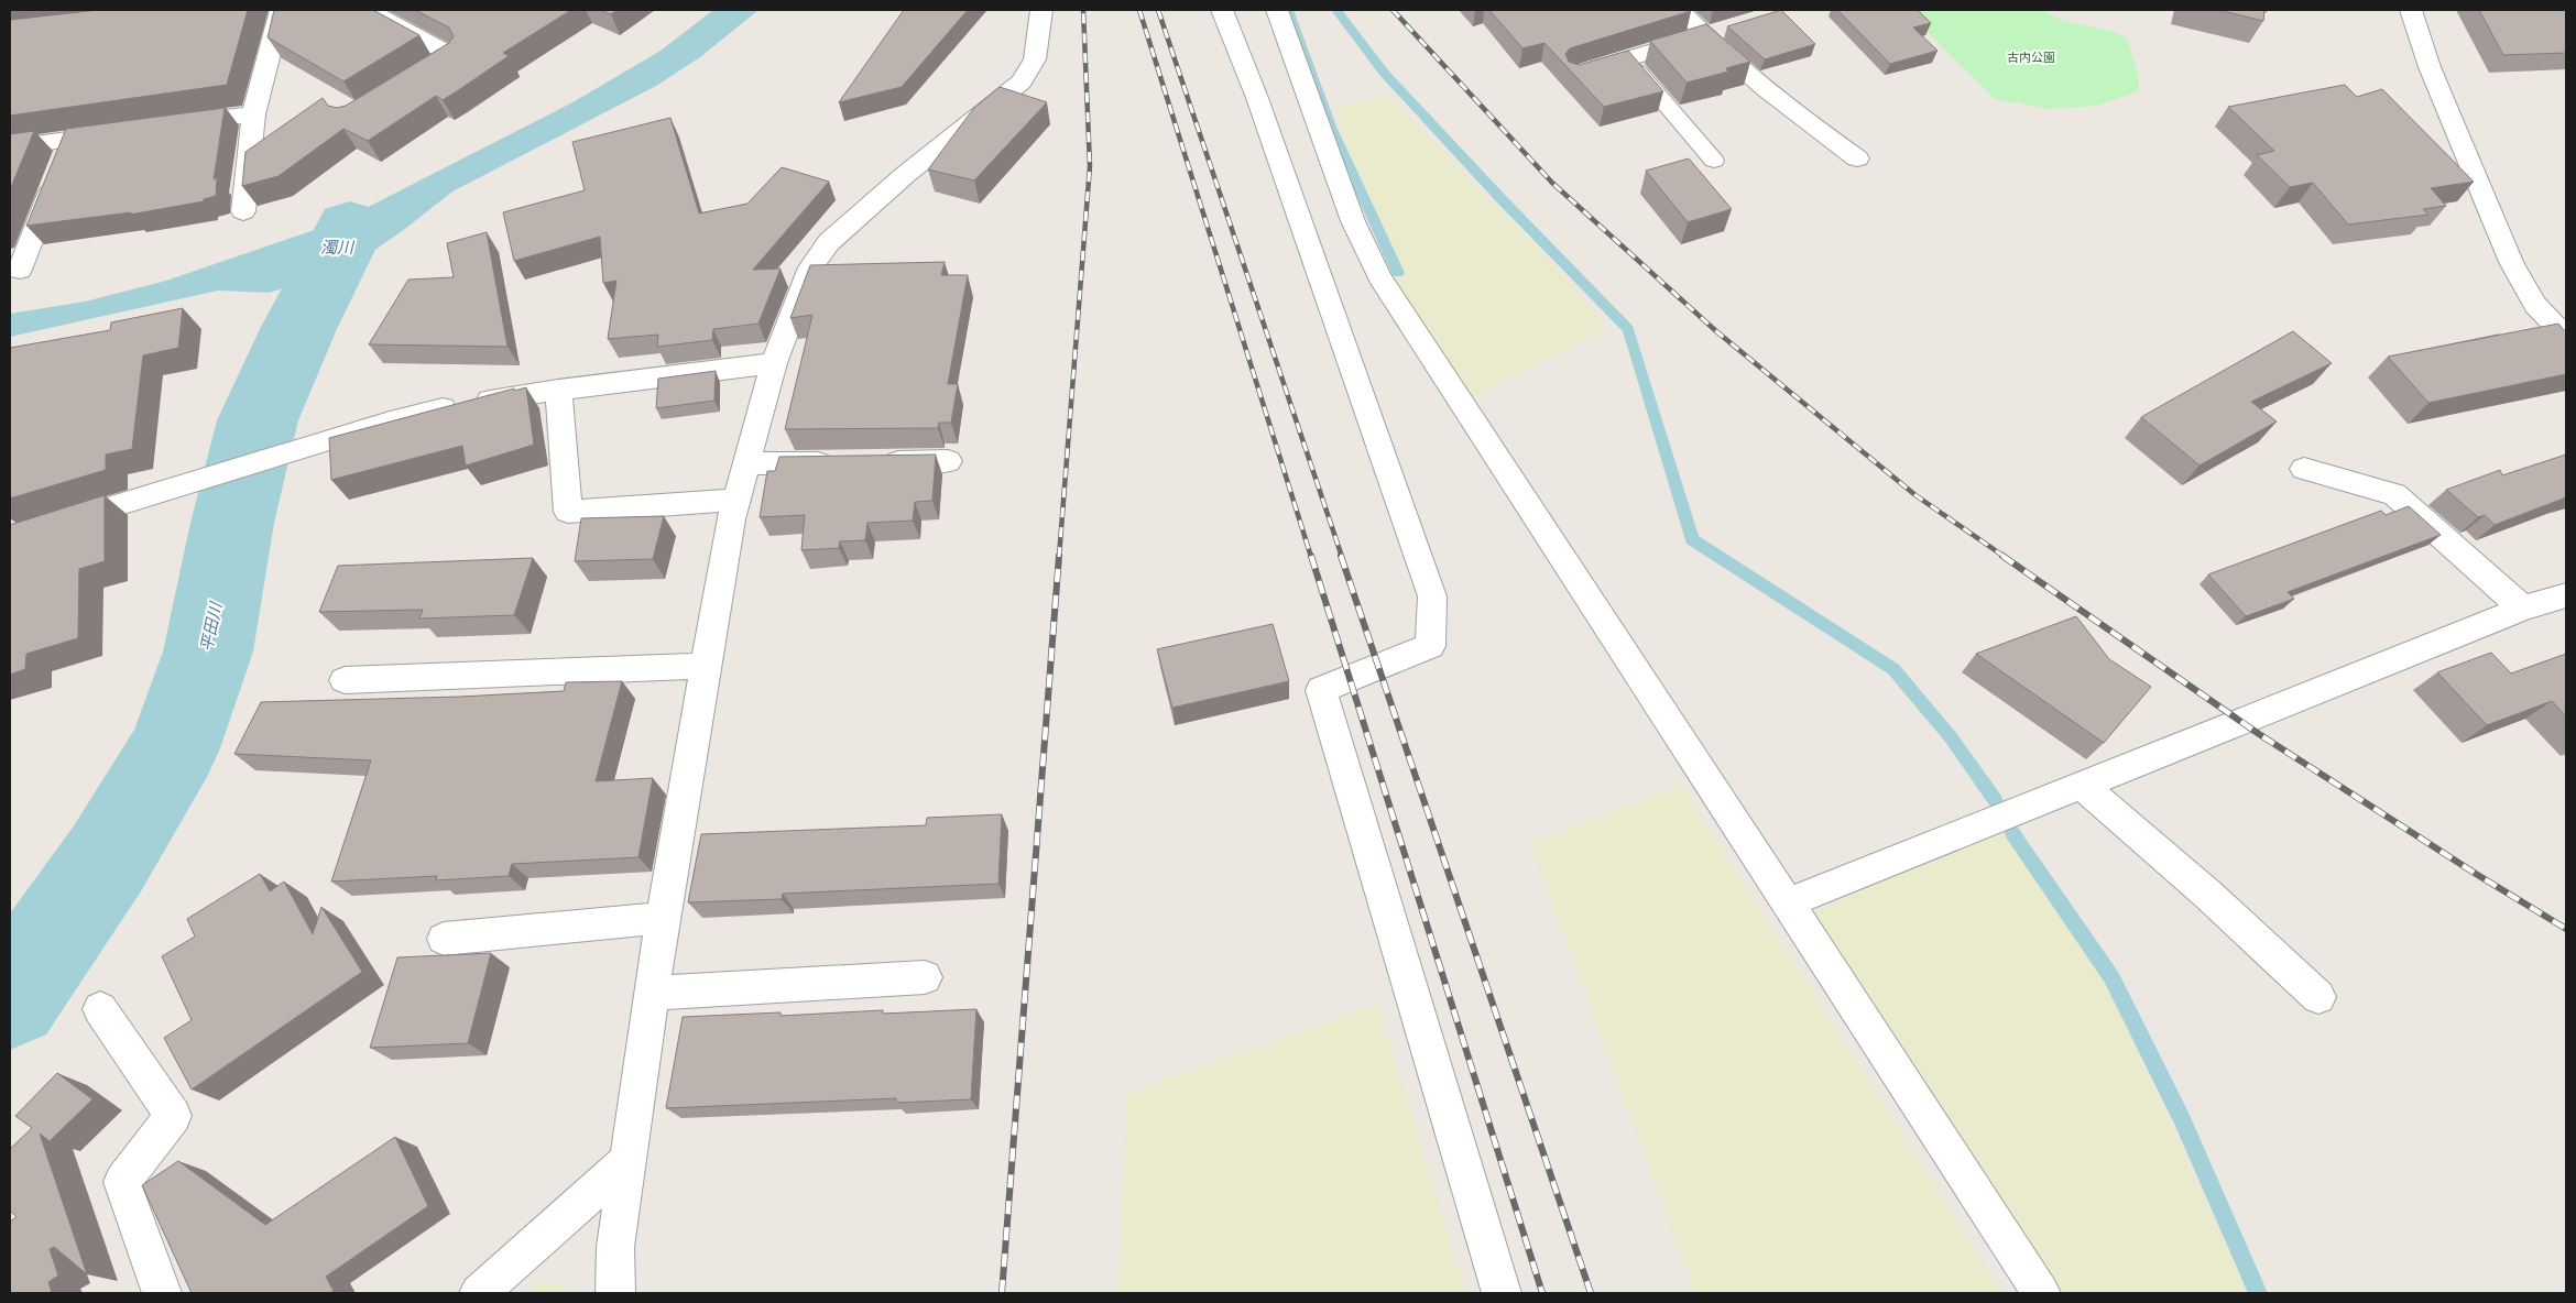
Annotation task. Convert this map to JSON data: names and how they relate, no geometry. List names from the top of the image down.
{
  "water": ["濁川", "平田川"],
  "parks": ["古内公園"]
}
